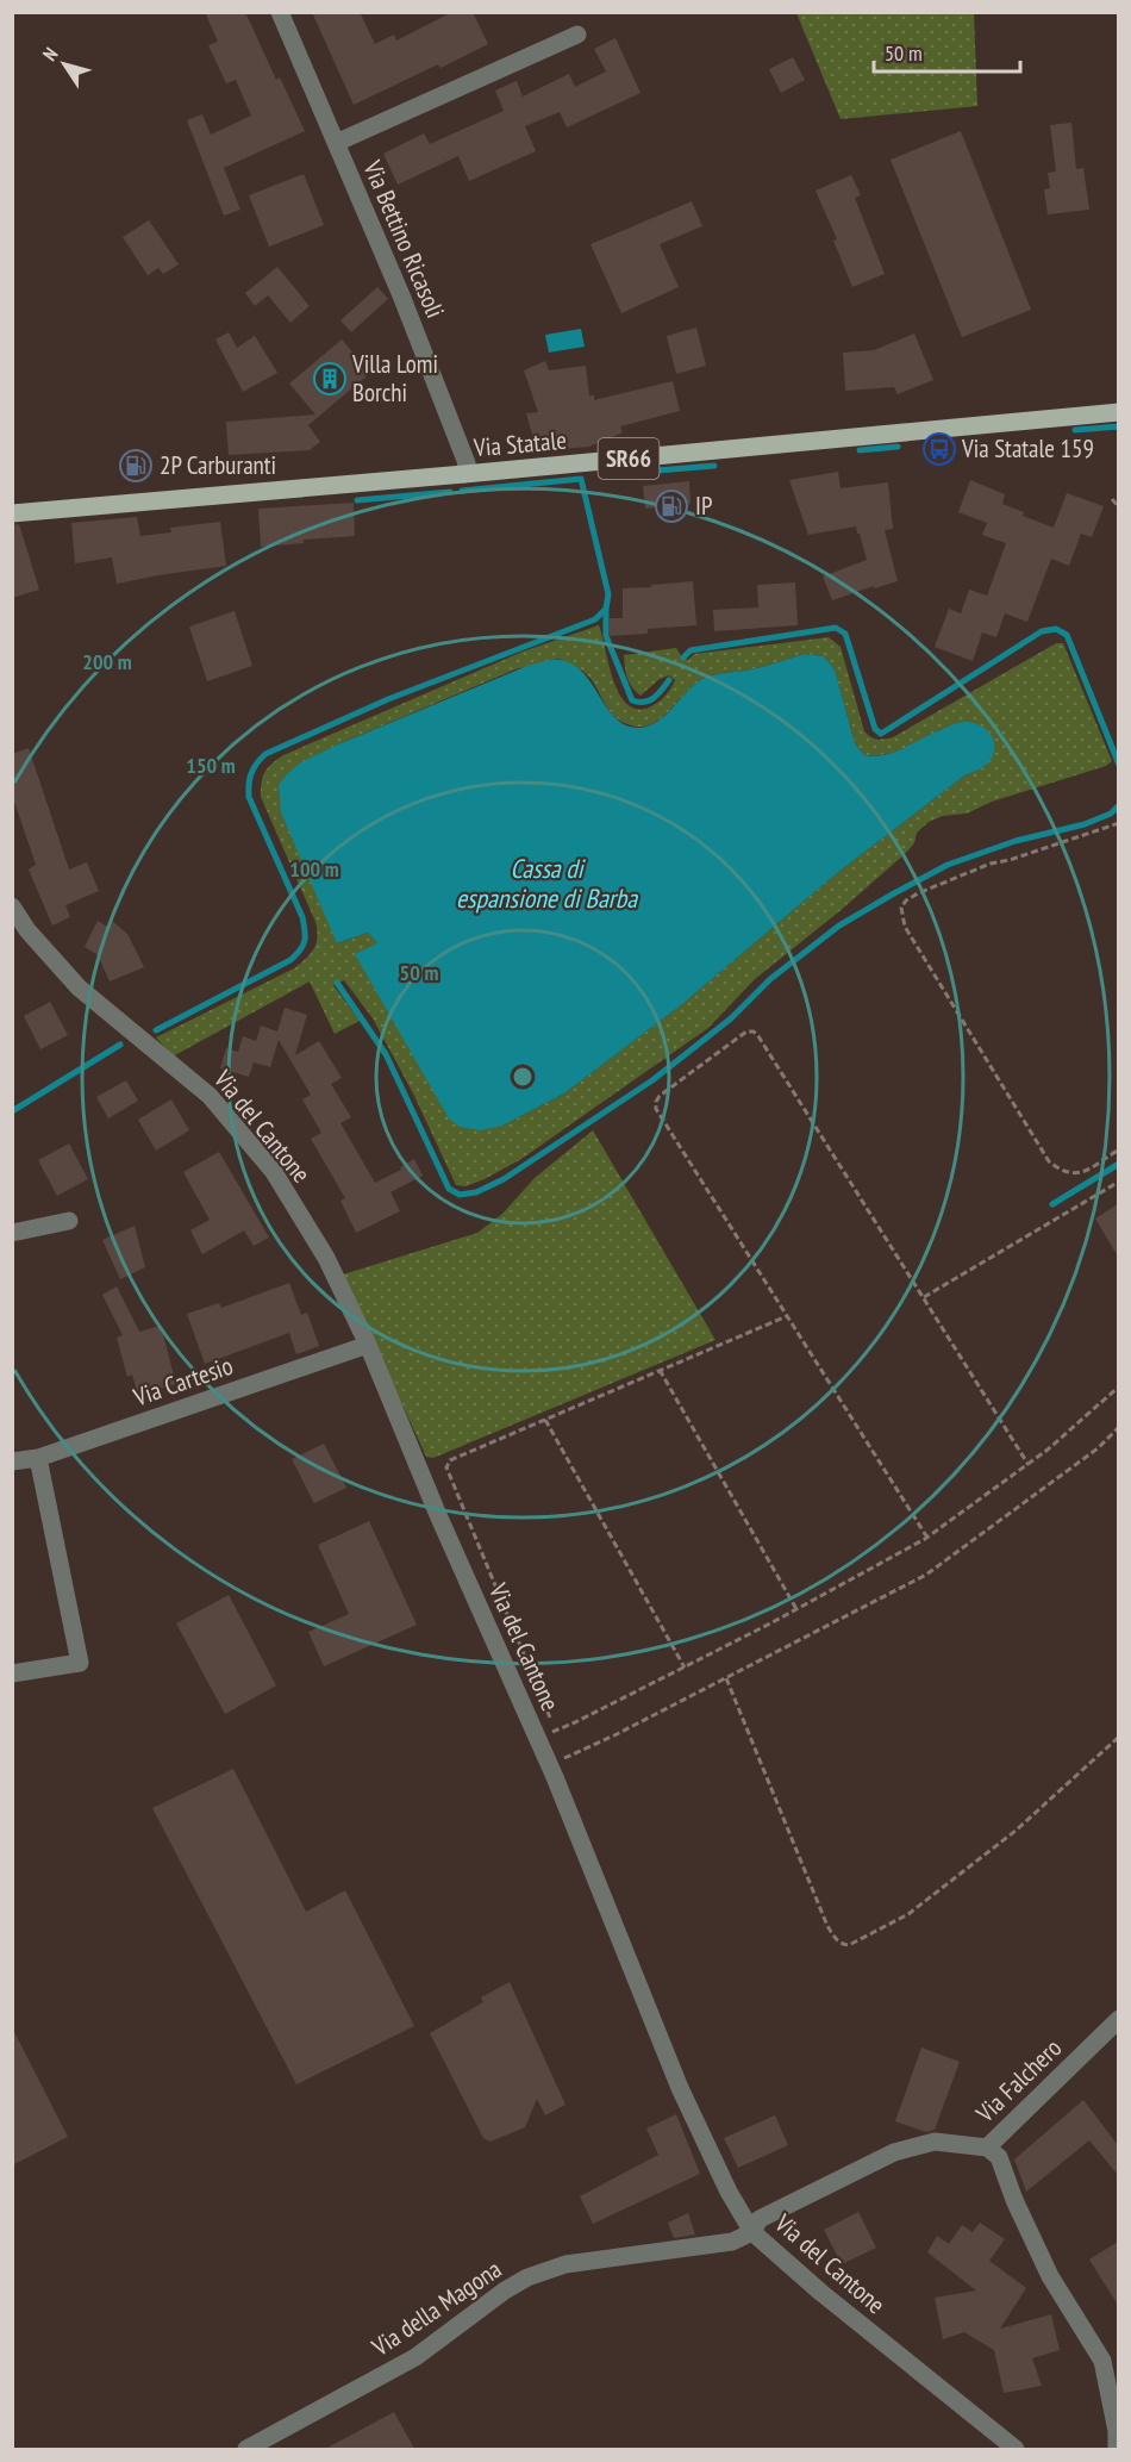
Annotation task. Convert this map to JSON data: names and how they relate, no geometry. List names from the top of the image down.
{
  "streets": {
    "main road": ["Via Statale", "SR66"],
    "street": [
      "Via Bettino Ricasoli",
      "Via del Cantone",
      "Via Cartesio",
      "Via Falchero",
      "Via della Magona"
    ]
  },
  "crossings": [
    ["Via Bettino Ricasoli", "Via Statale"],
    ["Via del Cantone", "Via Cartesio"],
    ["Via del Cantone", "Via Falchero"],
    ["Via del Cantone", "Via della Magona"],
    ["Via Falchero", "Via della Magona"]
  ],
  "water": ["Cassa di espansione di Barba"],
  "places": {
    "building": ["Villa Lomi Borchi"],
    "bus stop": ["Via Statale 159"],
    "fuel station": ["2P Carburanti", "IP"]
  },
  "scale_bar": "50 m",
  "north": "top left",
  "rings": [
    "200 m",
    "150 m",
    "100 m",
    "50 m"
  ]
}
